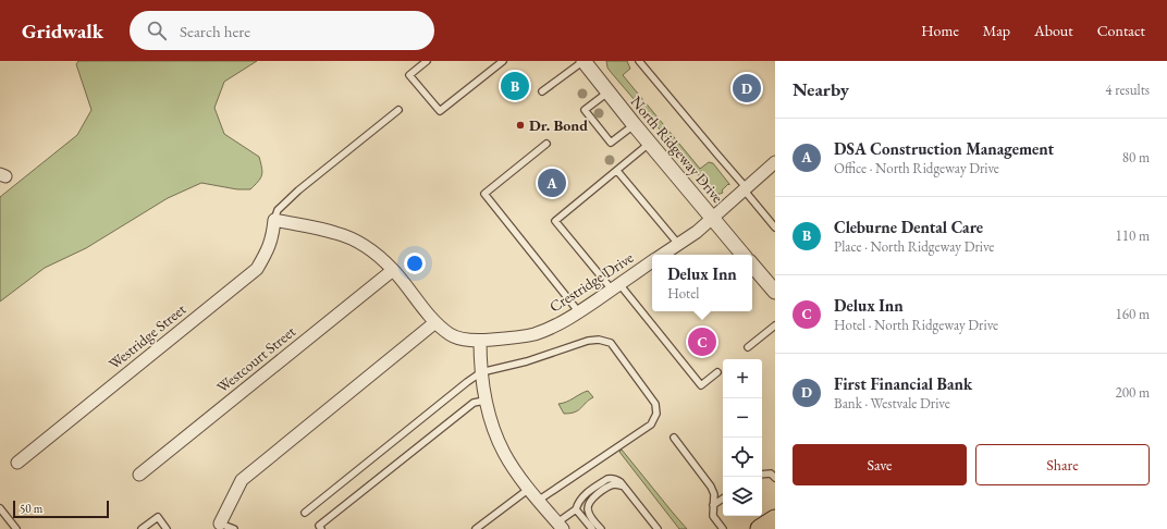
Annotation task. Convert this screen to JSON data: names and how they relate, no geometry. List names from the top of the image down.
{
  "streets": {
    "street": [
      "North Ridgeway Drive",
      "Crestridge Drive",
      "Westridge Street",
      "Westcourt Street"
    ]
  },
  "crossings": [
    ["North Ridgeway Drive", "Crestridge Drive"],
    ["Crestridge Drive", "Westridge Street"],
    ["Crestridge Drive", "Westcourt Street"]
  ],
  "places": ["Dr. Bond"],
  "scale_bar": "50 m",
  "page": {
    "header": "Gridwalk",
    "search": "Search here",
    "nav": [
      "Home",
      "Map",
      "About",
      "Contact"
    ],
    "heading": ["Nearby", "4 results"],
    "pins": [
      "B",
      "D",
      "A",
      "C"
    ],
    "list": [
      {
        "mark": "A",
        "name": "DSA Construction Management",
        "note": "Office · North Ridgeway Drive",
        "value": "80 m"
      },
      {
        "mark": "B",
        "name": "Cleburne Dental Care",
        "note": "Place · North Ridgeway Drive",
        "value": "110 m"
      },
      {
        "mark": "C",
        "name": "Delux Inn",
        "note": "Hotel · North Ridgeway Drive",
        "value": "160 m"
      },
      {
        "mark": "D",
        "name": "First Financial Bank",
        "note": "Bank · Westvale Drive",
        "value": "200 m"
      }
    ],
    "popup": ["Delux Inn", "Hotel"],
    "map_buttons": ["+", "−"],
    "buttons": ["Save", "Share"],
    "scale": "50 m"
  }
}
